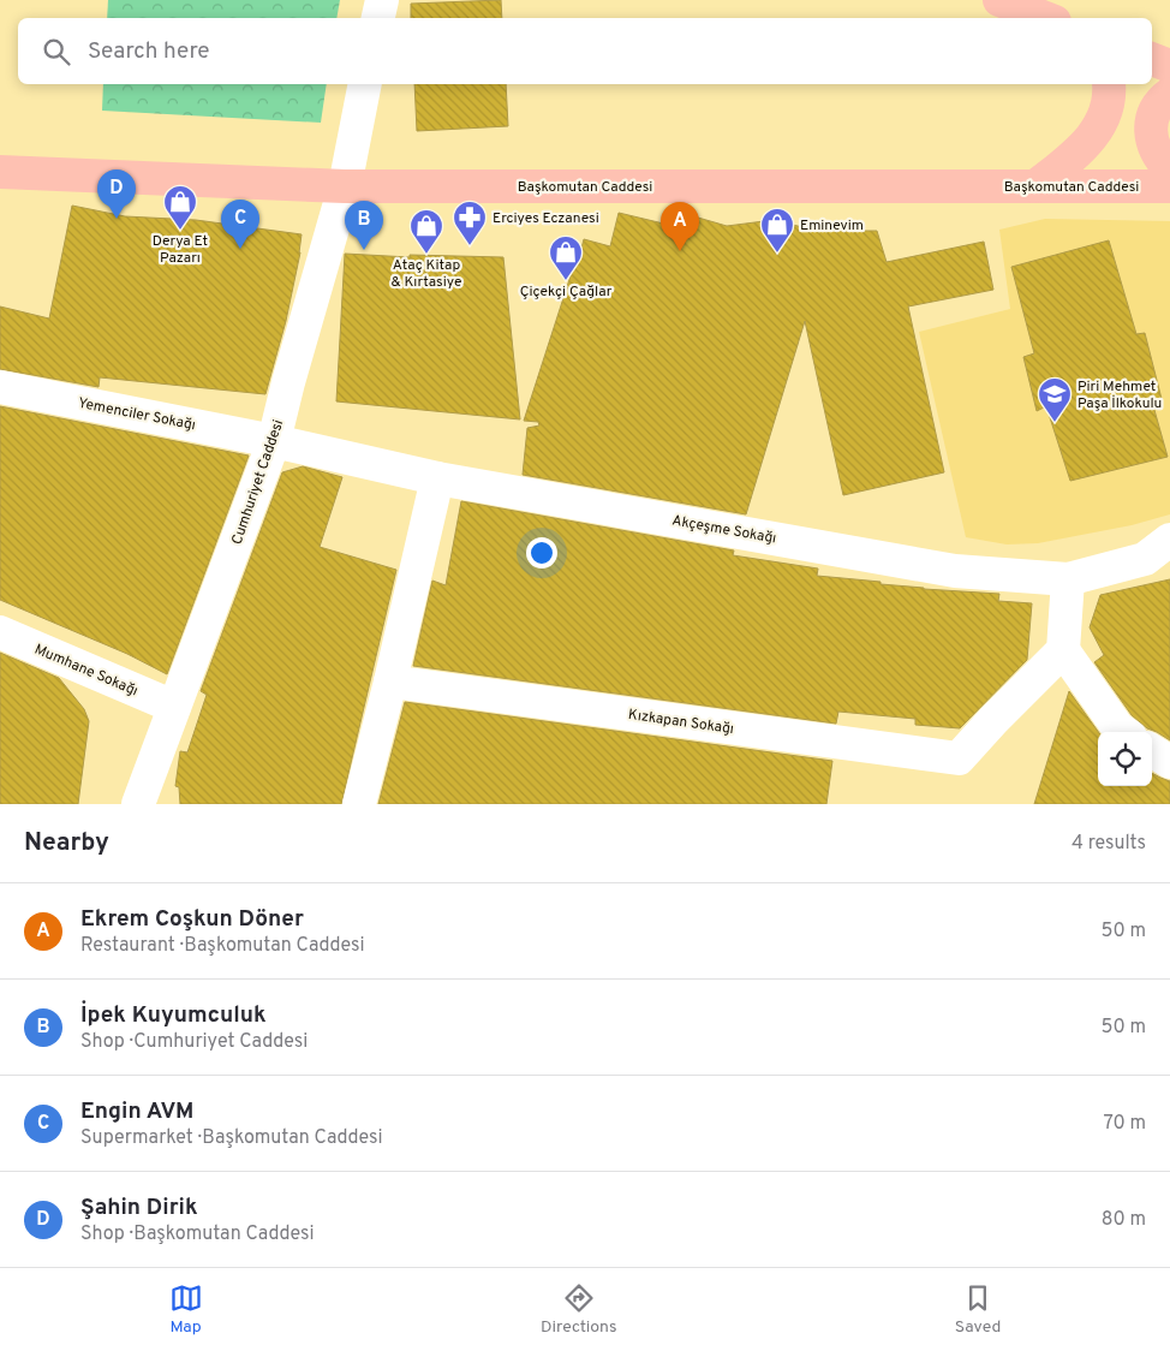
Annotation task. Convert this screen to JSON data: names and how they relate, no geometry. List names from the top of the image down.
{
  "streets": {
    "main road": ["Başkomutan Caddesi"],
    "street": [
      "Yemenciler Sokağı",
      "Cumhuriyet Caddesi",
      "Akçeşme Sokağı",
      "Mumhane Sokağı",
      "Kızkapan Sokağı"
    ]
  },
  "crossings": [
    ["Başkomutan Caddesi", "Cumhuriyet Caddesi"],
    ["Yemenciler Sokağı", "Cumhuriyet Caddesi"],
    ["Yemenciler Sokağı", "Akçeşme Sokağı"],
    ["Cumhuriyet Caddesi", "Akçeşme Sokağı"],
    ["Cumhuriyet Caddesi", "Mumhane Sokağı"]
  ],
  "places": {
    "shop": [
      "Derya Et Pazarı",
      "Eminevim",
      "Ataç Kitap & Kırtasiye",
      "Çiçekçi Çağlar"
    ],
    "pharmacy": ["Erciyes Eczanesi"],
    "school or university": ["Piri Mehmet Paşa İlkokulu"]
  },
  "page": {
    "search": "Search here",
    "pins": [
      "D",
      "C",
      "B",
      "A"
    ],
    "heading": ["Nearby", "4 results"],
    "list": [
      {
        "mark": "A",
        "name": "Ekrem Coşkun Döner",
        "note": "Restaurant · Başkomutan Caddesi",
        "value": "50 m"
      },
      {
        "mark": "B",
        "name": "İpek Kuyumculuk",
        "note": "Shop · Cumhuriyet Caddesi",
        "value": "50 m"
      },
      {
        "mark": "C",
        "name": "Engin AVM",
        "note": "Supermarket · Başkomutan Caddesi",
        "value": "70 m"
      },
      {
        "mark": "D",
        "name": "Şahin Dirik",
        "note": "Shop · Başkomutan Caddesi",
        "value": "80 m"
      }
    ],
    "nav": ["Map", "Directions", "Saved"]
  }
}
